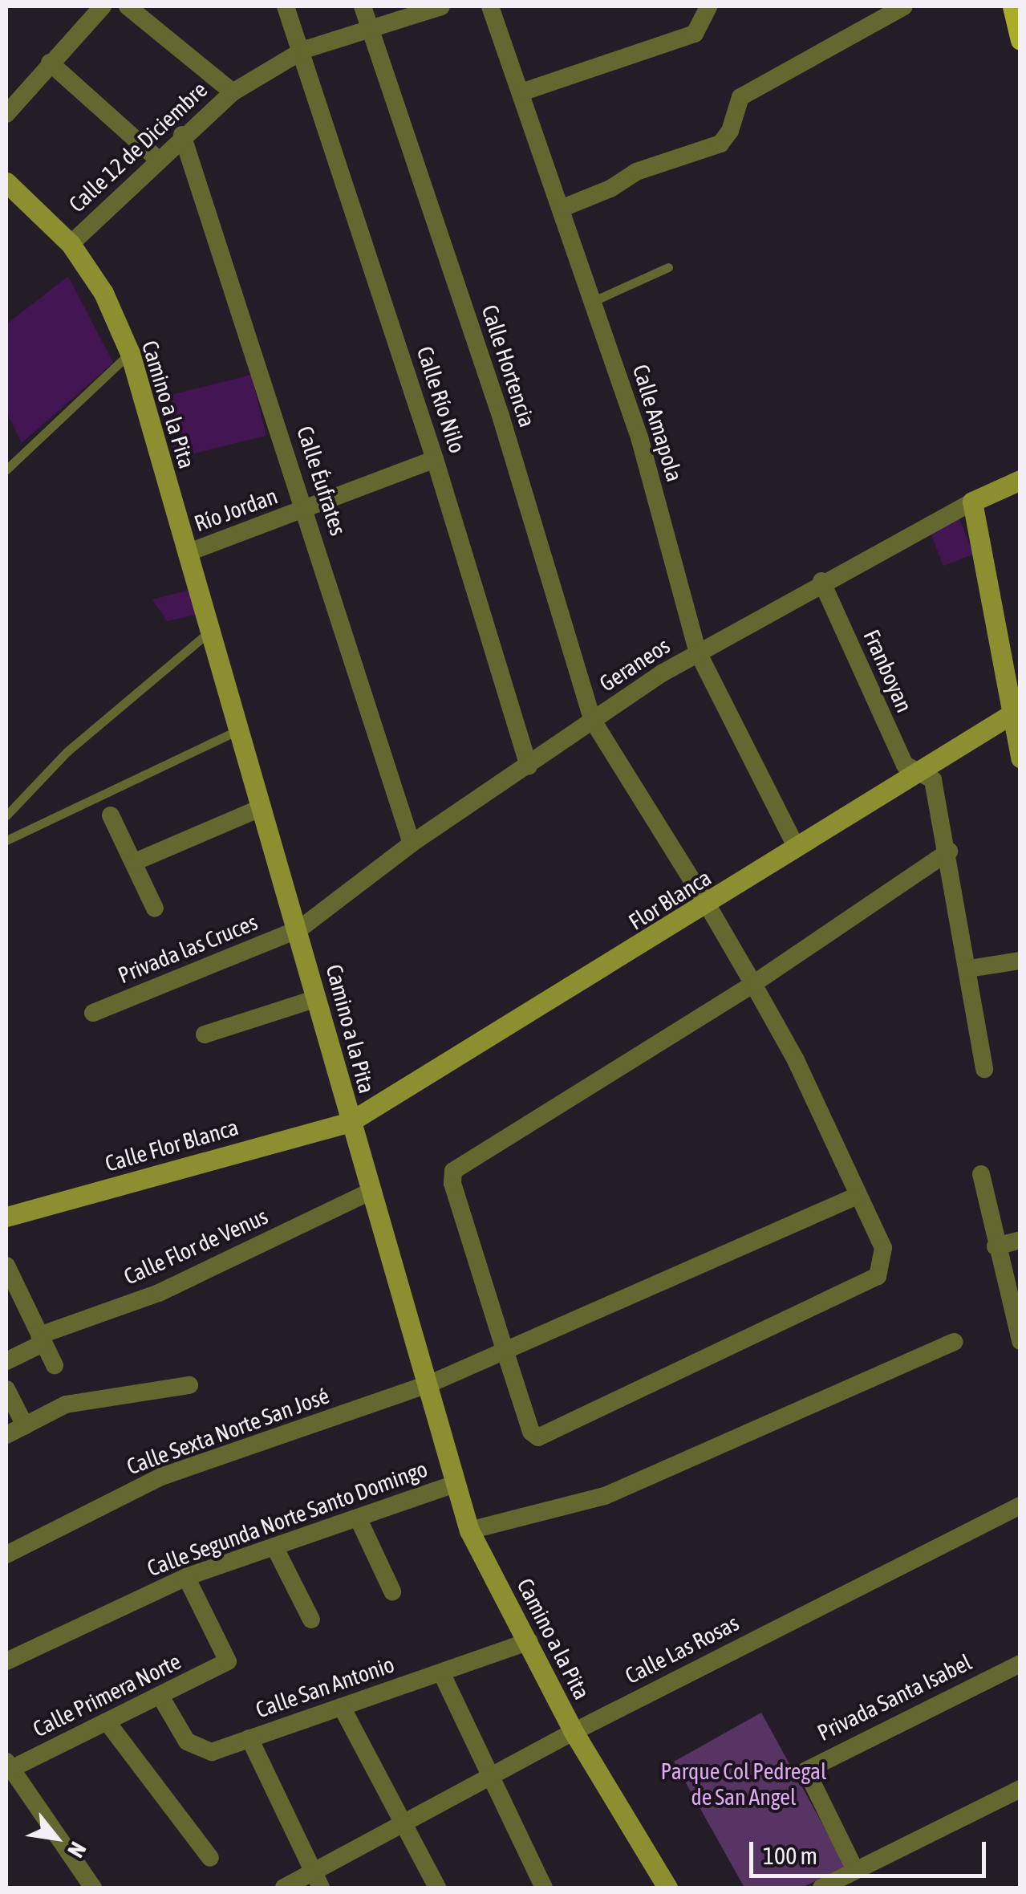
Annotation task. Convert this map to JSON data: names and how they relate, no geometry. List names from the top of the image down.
{
  "streets": {
    "street": [
      "Calle 12 de Diciembre",
      "Calle Hortencia",
      "Calle Río Nilo",
      "Camino a la Pita",
      "Calle Amapola",
      "Calle Éufrates",
      "Río Jordan",
      "Geraneos",
      "Franboyan",
      "Flor Blanca",
      "Privada las Cruces",
      "Calle Flor Blanca",
      "Calle Flor de Venus",
      "Calle Sexta Norte San José",
      "Calle Segunda Norte Santo Domingo",
      "Calle Las Rosas",
      "Calle San Antonio",
      "Calle Primera Norte",
      "Privada Santa Isabel"
    ]
  },
  "crossings": [
    ["Calle 12 de Diciembre", "Calle Hortencia"],
    ["Calle 12 de Diciembre", "Calle Río Nilo"],
    ["Calle 12 de Diciembre", "Camino a la Pita"],
    ["Calle 12 de Diciembre", "Calle Éufrates"],
    ["Calle Hortencia", "Geraneos"],
    ["Calle Hortencia", "Flor Blanca"],
    ["Calle Hortencia", "Calle Sexta Norte San José"],
    ["Calle Río Nilo", "Río Jordan"],
    ["Calle Río Nilo", "Geraneos"],
    ["Camino a la Pita", "Río Jordan"],
    ["Camino a la Pita", "Geraneos"],
    ["Camino a la Pita", "Flor Blanca"],
    ["Camino a la Pita", "Privada las Cruces"],
    ["Camino a la Pita", "Calle Flor Blanca"],
    ["Camino a la Pita", "Calle Flor de Venus"],
    ["Camino a la Pita", "Calle Sexta Norte San José"],
    ["Camino a la Pita", "Calle Segunda Norte Santo Domingo"],
    ["Camino a la Pita", "Calle Las Rosas"],
    ["Camino a la Pita", "Calle San Antonio"],
    ["Calle Amapola", "Geraneos"],
    ["Calle Amapola", "Flor Blanca"],
    ["Calle Éufrates", "Río Jordan"],
    ["Calle Éufrates", "Geraneos"],
    ["Geraneos", "Franboyan"],
    ["Geraneos", "Privada las Cruces"],
    ["Franboyan", "Flor Blanca"],
    ["Flor Blanca", "Calle Flor Blanca"],
    ["Calle Segunda Norte Santo Domingo", "Calle Primera Norte"],
    ["Calle San Antonio", "Calle Primera Norte"]
  ],
  "parks": ["Parque Col Pedregal de San Angel"],
  "scale_bar": "100 m",
  "north": "bottom right"
}
